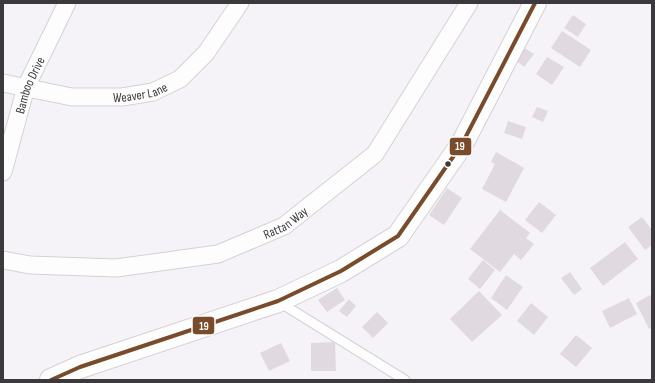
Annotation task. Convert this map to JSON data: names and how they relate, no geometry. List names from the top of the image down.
{
  "streets": {
    "street": ["Bamboo Drive", "Weaver Lane", "Rattan Way"]
  },
  "crossings": [
    ["Bamboo Drive", "Weaver Lane"]
  ],
  "lines": ["transit line 19"]
}
